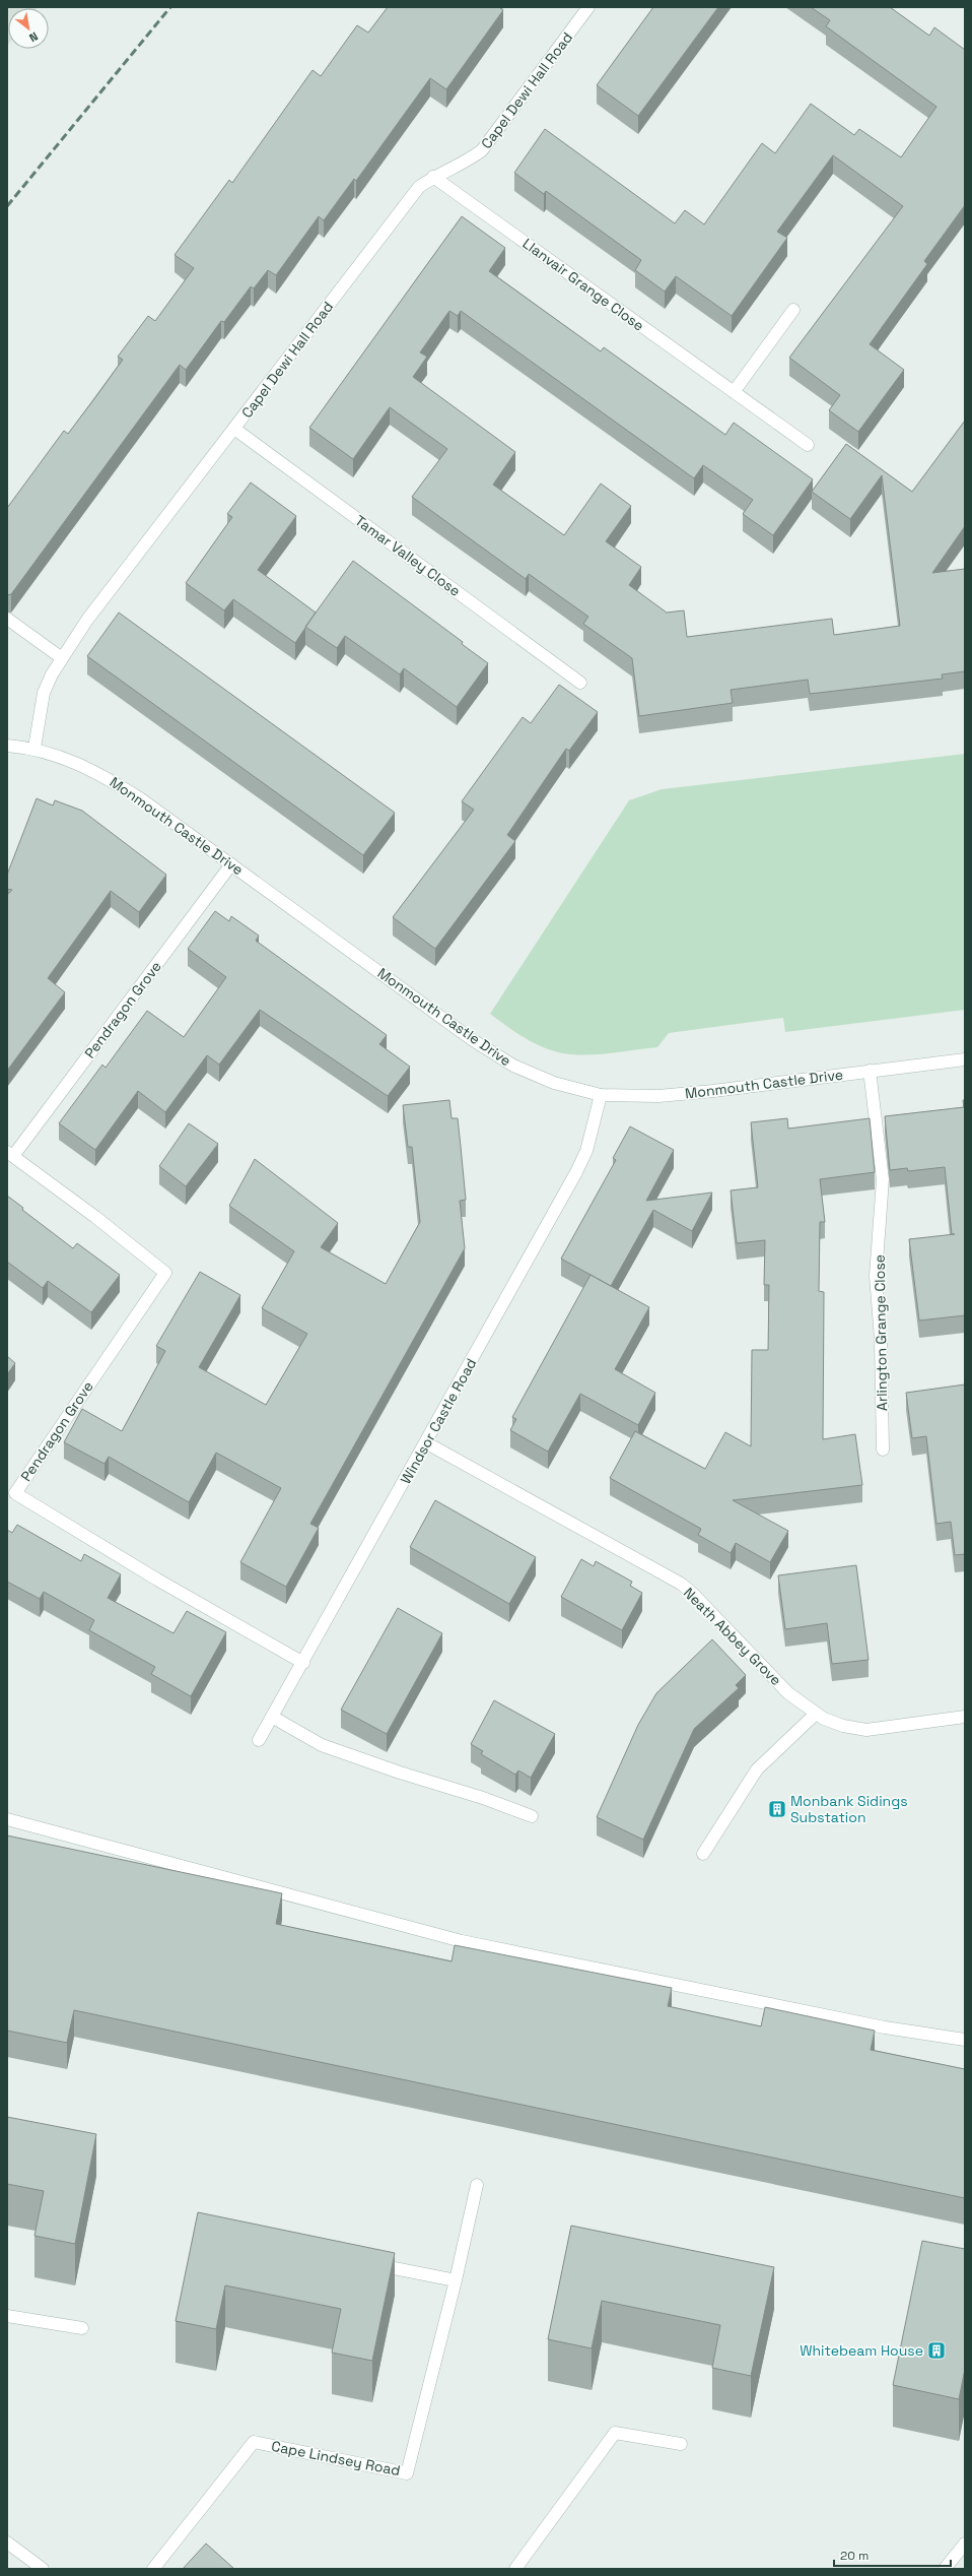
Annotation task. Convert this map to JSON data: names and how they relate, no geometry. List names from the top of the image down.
{
  "streets": {
    "street": [
      "Capel Dewi Hall Road",
      "Llanvair Grange Close",
      "Tamar Valley Close",
      "Monmouth Castle Drive",
      "Pendragon Grove",
      "Arlington Grange Close",
      "Windsor Castle Road",
      "Neath Abbey Grove",
      "Cape Lindsey Road"
    ]
  },
  "crossings": [
    ["Capel Dewi Hall Road", "Llanvair Grange Close"],
    ["Capel Dewi Hall Road", "Tamar Valley Close"],
    ["Capel Dewi Hall Road", "Monmouth Castle Drive"],
    ["Monmouth Castle Drive", "Pendragon Grove"],
    ["Monmouth Castle Drive", "Arlington Grange Close"],
    ["Monmouth Castle Drive", "Windsor Castle Road"],
    ["Pendragon Grove", "Windsor Castle Road"],
    ["Windsor Castle Road", "Neath Abbey Grove"]
  ],
  "places": {
    "building": ["Monbank Sidings Substation", "Whitebeam House"]
  },
  "scale_bar": "20 m",
  "north": "bottom right"
}
